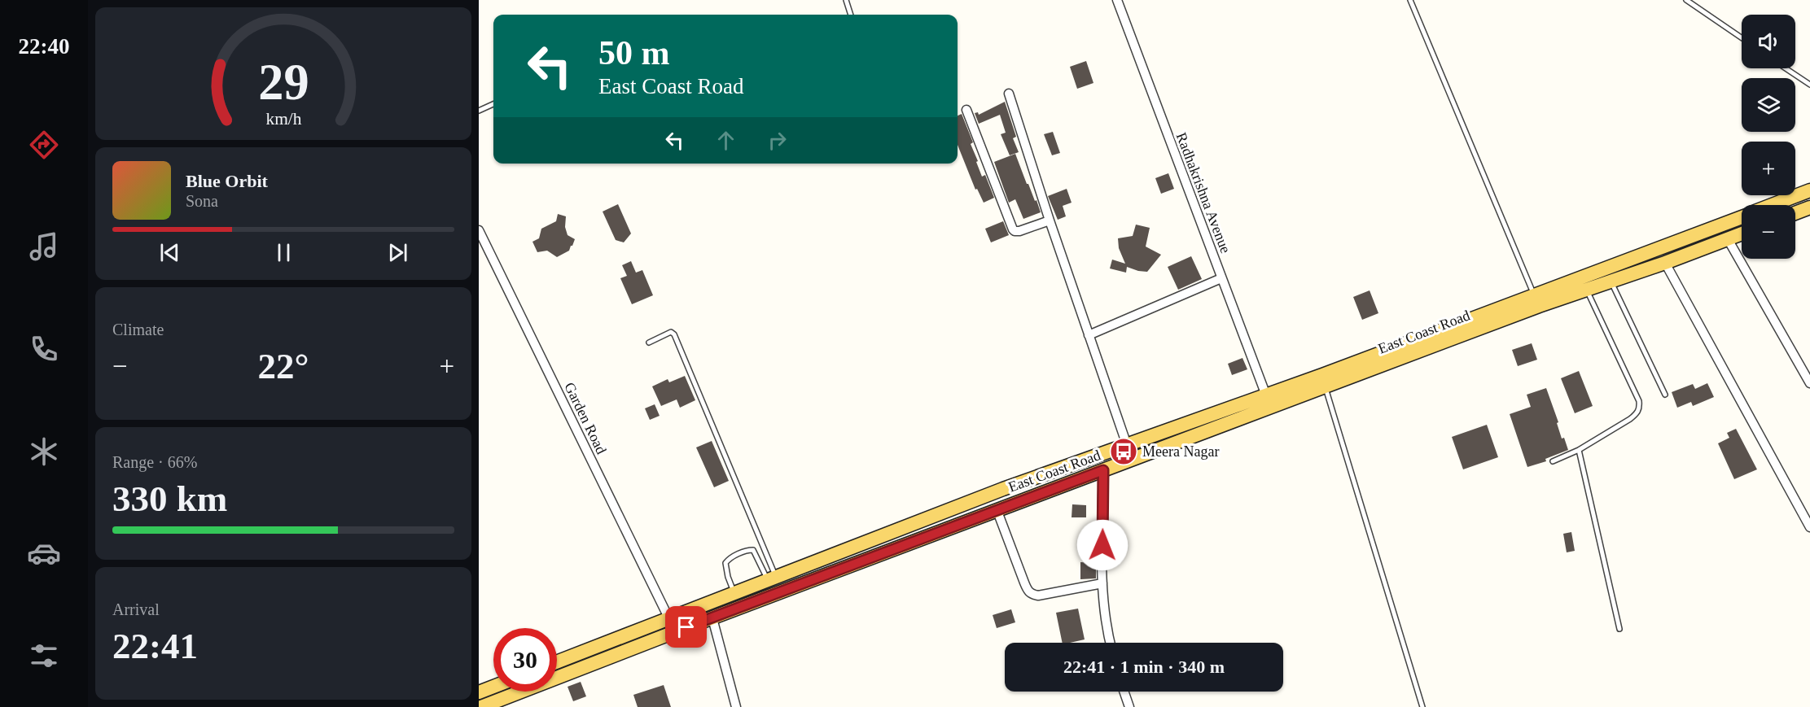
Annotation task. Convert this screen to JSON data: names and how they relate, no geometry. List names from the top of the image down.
{
  "streets": {
    "main road": ["East Coast Road"],
    "street": ["Radhakrishna Avenue", "Garden Road"]
  },
  "crossings": [
    ["Radhakrishna Avenue", "East Coast Road"],
    ["East Coast Road", "Garden Road"]
  ],
  "places": {
    "bus stop": ["Meera Nagar"]
  },
  "page": {
    "tabs": "22:40",
    "map_buttons": ["+", "−"],
    "turn": ["50 m", "East Coast Road"],
    "song": ["Blue Orbit", "Sona"],
    "tile": [
      "Climate",
      ["Range · 66%", "330 km"],
      ["Arrival", "22:41"]
    ],
    "heat": ["−", "22°", "+"],
    "limit": "30",
    "trip": "22:41 · 1 min · 340 m",
    "gauge": ["29", "km/h"]
  }
}
